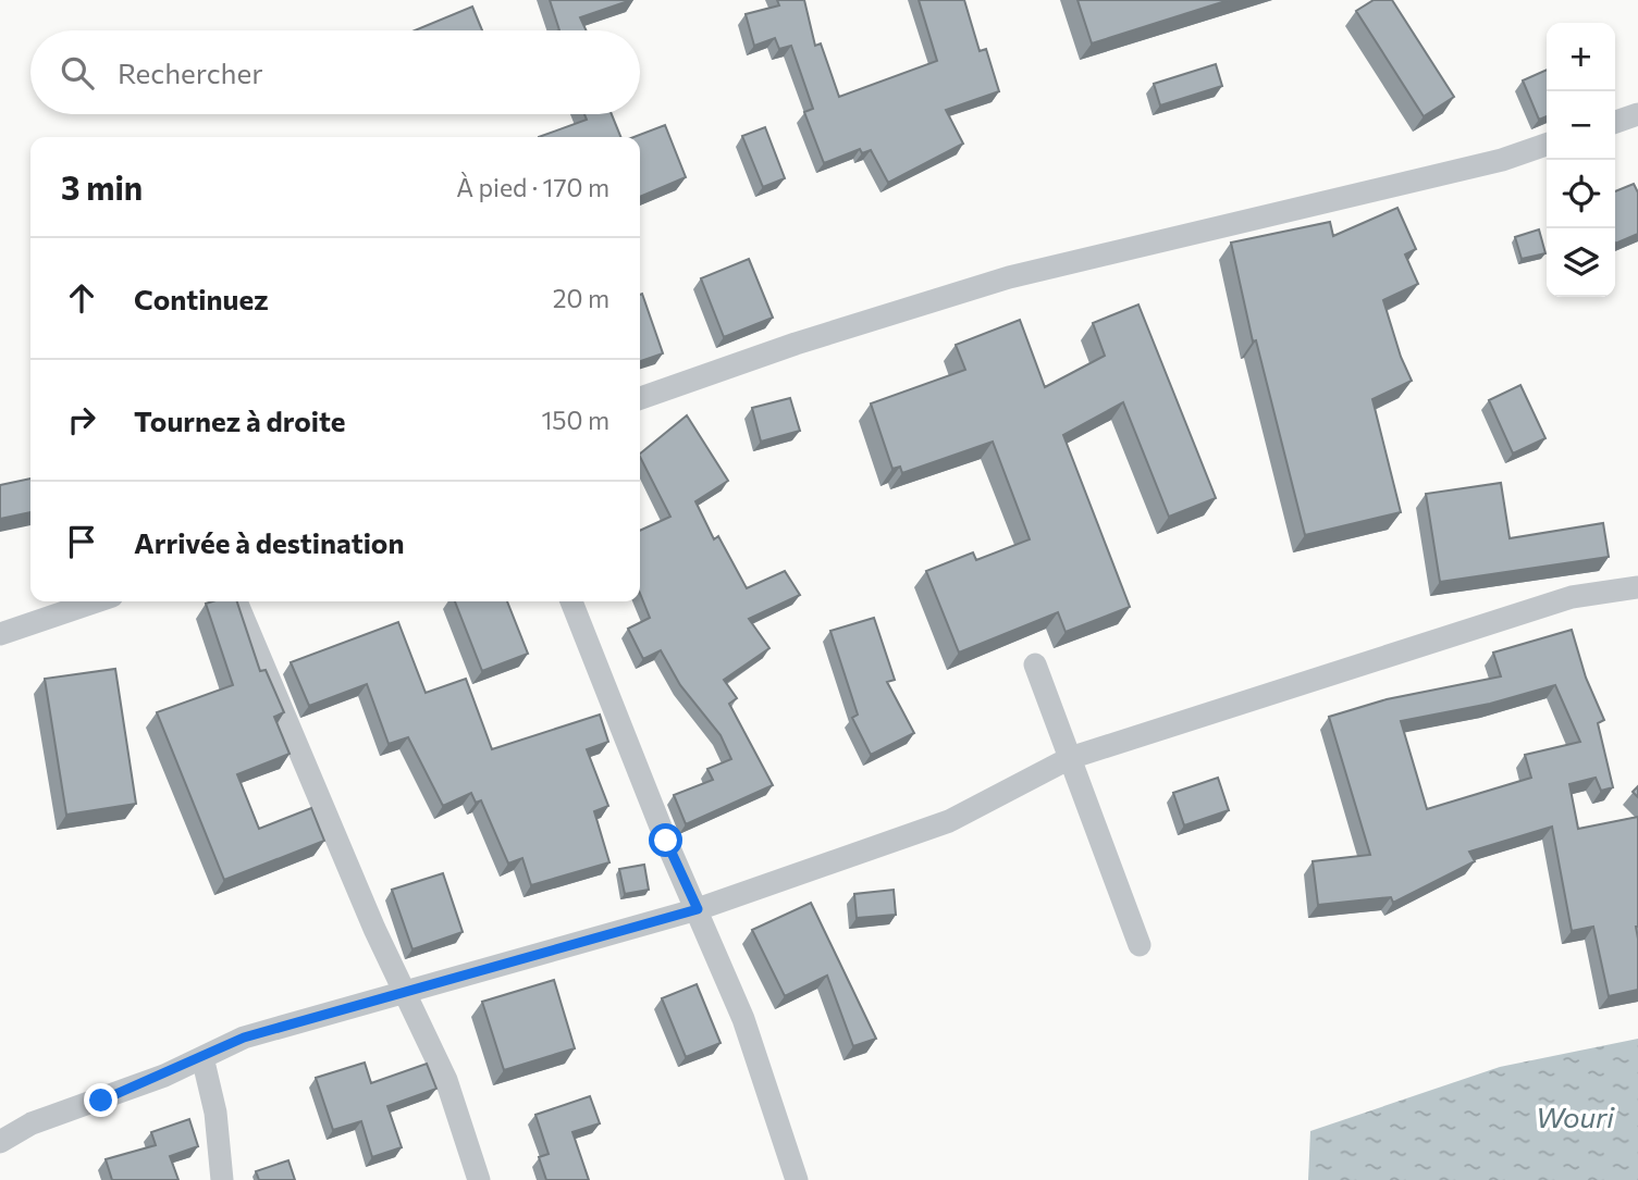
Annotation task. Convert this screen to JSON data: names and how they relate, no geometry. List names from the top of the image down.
{
  "water": ["Wouri"],
  "page": {
    "map_buttons": ["+", "−"],
    "search": "Rechercher",
    "heading": ["3 min", "À pied · 170 m"],
    "list": [
      ["Continuez", "20 m"],
      ["Tournez à droite", "150 m"],
      "Arrivée à destination"
    ]
  }
}
